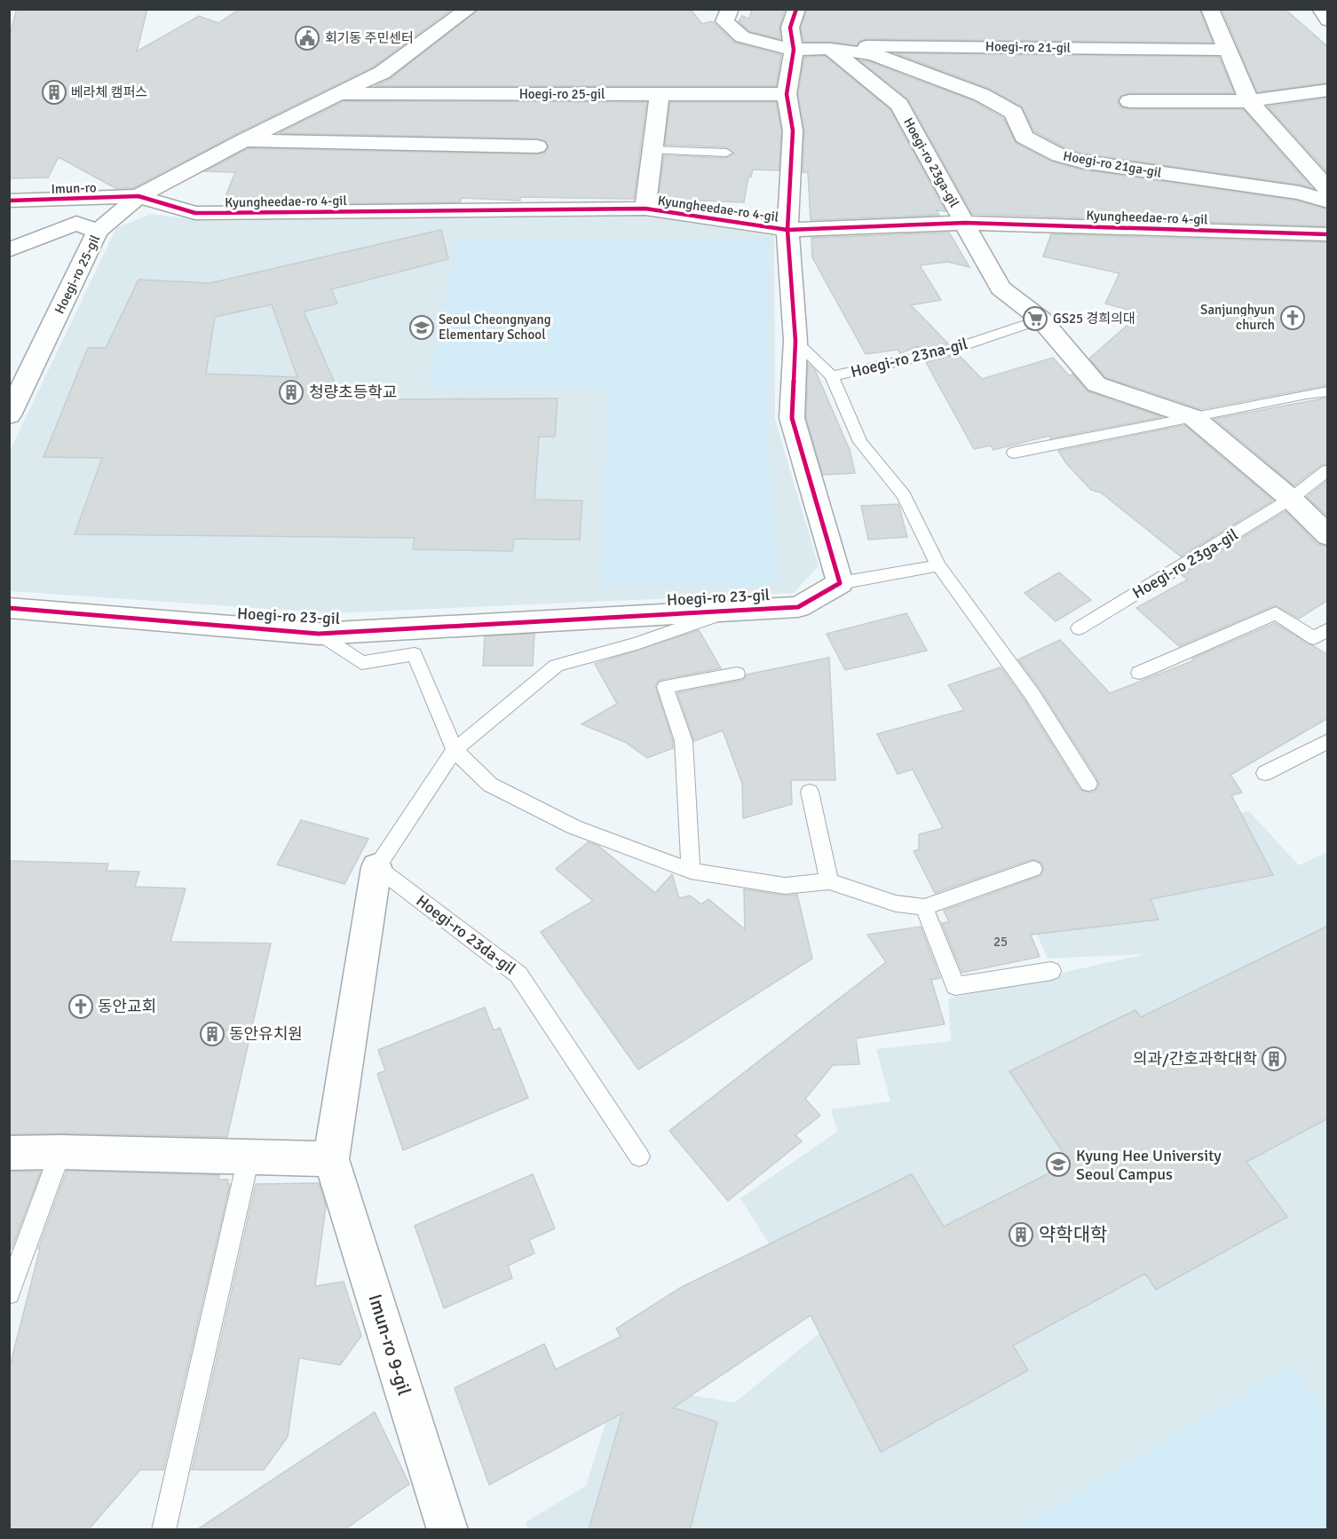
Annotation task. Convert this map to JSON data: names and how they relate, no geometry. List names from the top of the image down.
{
  "streets": {
    "street": [
      "Hoegi-ro 21-gil",
      "Hoegi-ro 25-gil",
      "Hoegi-ro 23ga-gil",
      "Hoegi-ro 21ga-gil",
      "Imun-ro",
      "Kyungheedae-ro 4-gil",
      "Hoegi-ro 23-gil",
      "Imun-ro 9-gil"
    ],
    "lane": ["Hoegi-ro 23na-gil", "Hoegi-ro 23da-gil"]
  },
  "crossings": [
    ["Hoegi-ro 21-gil", "Hoegi-ro 23ga-gil"],
    ["Hoegi-ro 21-gil", "Hoegi-ro 21ga-gil"],
    ["Hoegi-ro 25-gil", "Imun-ro"],
    ["Hoegi-ro 25-gil", "Kyungheedae-ro 4-gil"],
    ["Hoegi-ro 23ga-gil", "Hoegi-ro 21ga-gil"],
    ["Hoegi-ro 23ga-gil", "Kyungheedae-ro 4-gil"],
    ["Hoegi-ro 23ga-gil", "Hoegi-ro 23na-gil"],
    ["Imun-ro", "Kyungheedae-ro 4-gil"],
    ["Hoegi-ro 23da-gil", "Imun-ro 9-gil"]
  ],
  "places": {
    "public building": ["회기동 주민센터"],
    "building": [
      "베라체 캠퍼스",
      "청량초등학교",
      "동안유치원",
      "의과/간호과학대학",
      "약학대학"
    ],
    "church": ["Sanjunghyun church", "동안교회"],
    "supermarket": ["GS25 경희의대"],
    "school or university": ["Seoul Cheongnyang Elementary School", "Kyung Hee University Seoul Campus"]
  },
  "house_numbers": ["25"]
}
